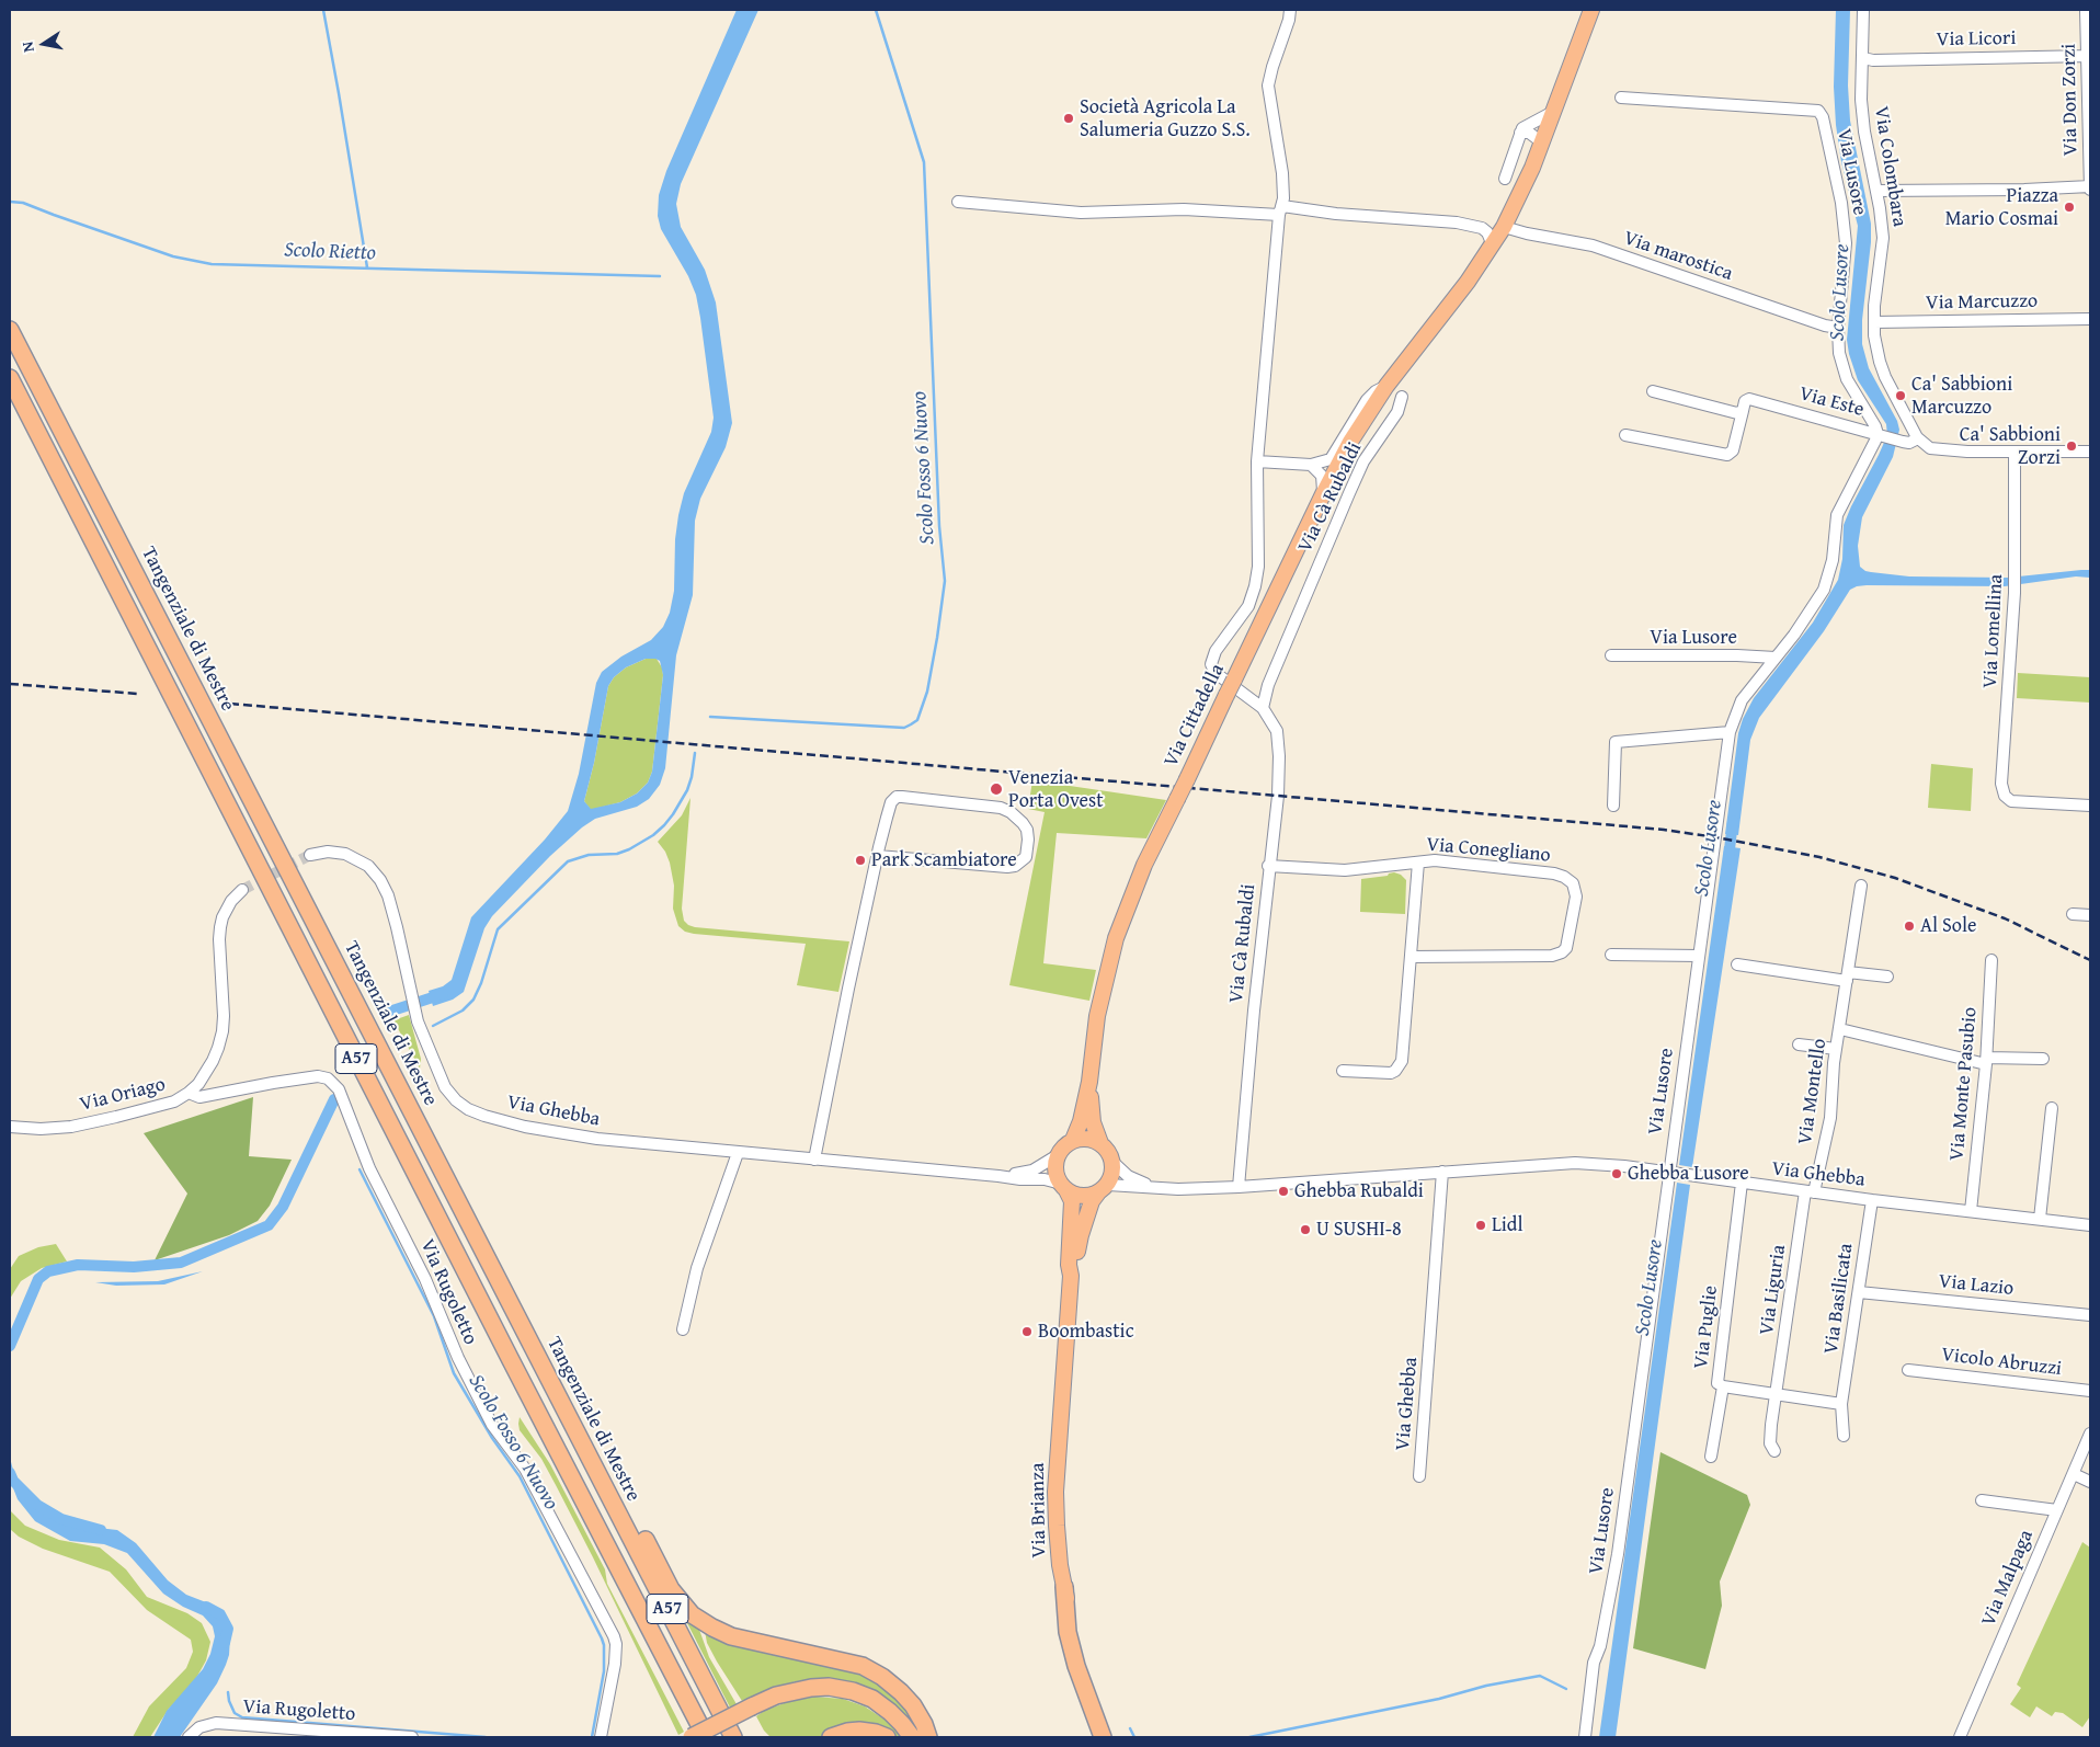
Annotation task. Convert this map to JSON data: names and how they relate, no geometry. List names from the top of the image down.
{
  "streets": {
    "highway": ["Tangenziale di Mestre", "A57"],
    "main road": ["Via Cittadella", "Via Brianza"],
    "street": [
      "Via Licori",
      "Via Don Zorzi",
      "Via Colombara",
      "Via Lusore",
      "Via marostica",
      "Via Marcuzzo",
      "Via Este",
      "Via Cà Rubaldi",
      "Via Lomellina",
      "Via Conegliano",
      "Via Monte Pasubio",
      "Via Montello",
      "Via Oriago",
      "Via Ghebba",
      "Via Lazio",
      "Via Liguria",
      "Via Rugoletto",
      "Via Basilicata",
      "Via Puglie",
      "Vicolo Abruzzi",
      "Via Malpaga"
    ]
  },
  "crossings": [
    ["Via Licori", "Via Don Zorzi"],
    ["Via Licori", "Via Colombara"],
    ["Via Colombara", "Via Marcuzzo"],
    ["Via Colombara", "Via Este"],
    ["Via Lusore", "Via marostica"],
    ["Via Lusore", "Via Este"],
    ["Via Lusore", "Via Ghebba"],
    ["Via marostica", "Via Cittadella"],
    ["Via Cà Rubaldi", "Via Cittadella"],
    ["Via Cà Rubaldi", "Via Conegliano"],
    ["Via Cà Rubaldi", "Via Ghebba"],
    ["Tangenziale di Mestre", "A57"],
    ["Via Cittadella", "Via Ghebba"],
    ["Via Cittadella", "Via Brianza"],
    ["Via Monte Pasubio", "Via Montello"],
    ["Via Monte Pasubio", "Via Ghebba"],
    ["Via Montello", "Via Ghebba"],
    ["Via Montello", "Via Liguria"],
    ["Via Oriago", "Via Rugoletto"],
    ["Via Ghebba", "Via Liguria"],
    ["Via Ghebba", "Via Basilicata"],
    ["Via Ghebba", "Via Puglie"],
    ["Via Ghebba", "Via Brianza"],
    ["Via Lazio", "Via Basilicata"],
    ["Via Liguria", "Via Puglie"],
    ["Via Basilicata", "Via Puglie"]
  ],
  "water": ["Scolo Rietto", "Scolo Lusore", "Scolo Fosso 6 Nuovo"],
  "places": [
    "Società Agricola La Salumeria Guzzo S.S.",
    "Piazza Mario Cosmai",
    "Ca' Sabbioni Marcuzzo",
    "Ca' Sabbioni Zorzi",
    "Venezia Porta Ovest",
    "Park Scambiatore",
    "Al Sole",
    "Ghebba Lusore",
    "Ghebba Rubaldi",
    "Lidl",
    "U SUSHI-8",
    "Boombastic"
  ],
  "north": "left"
}
